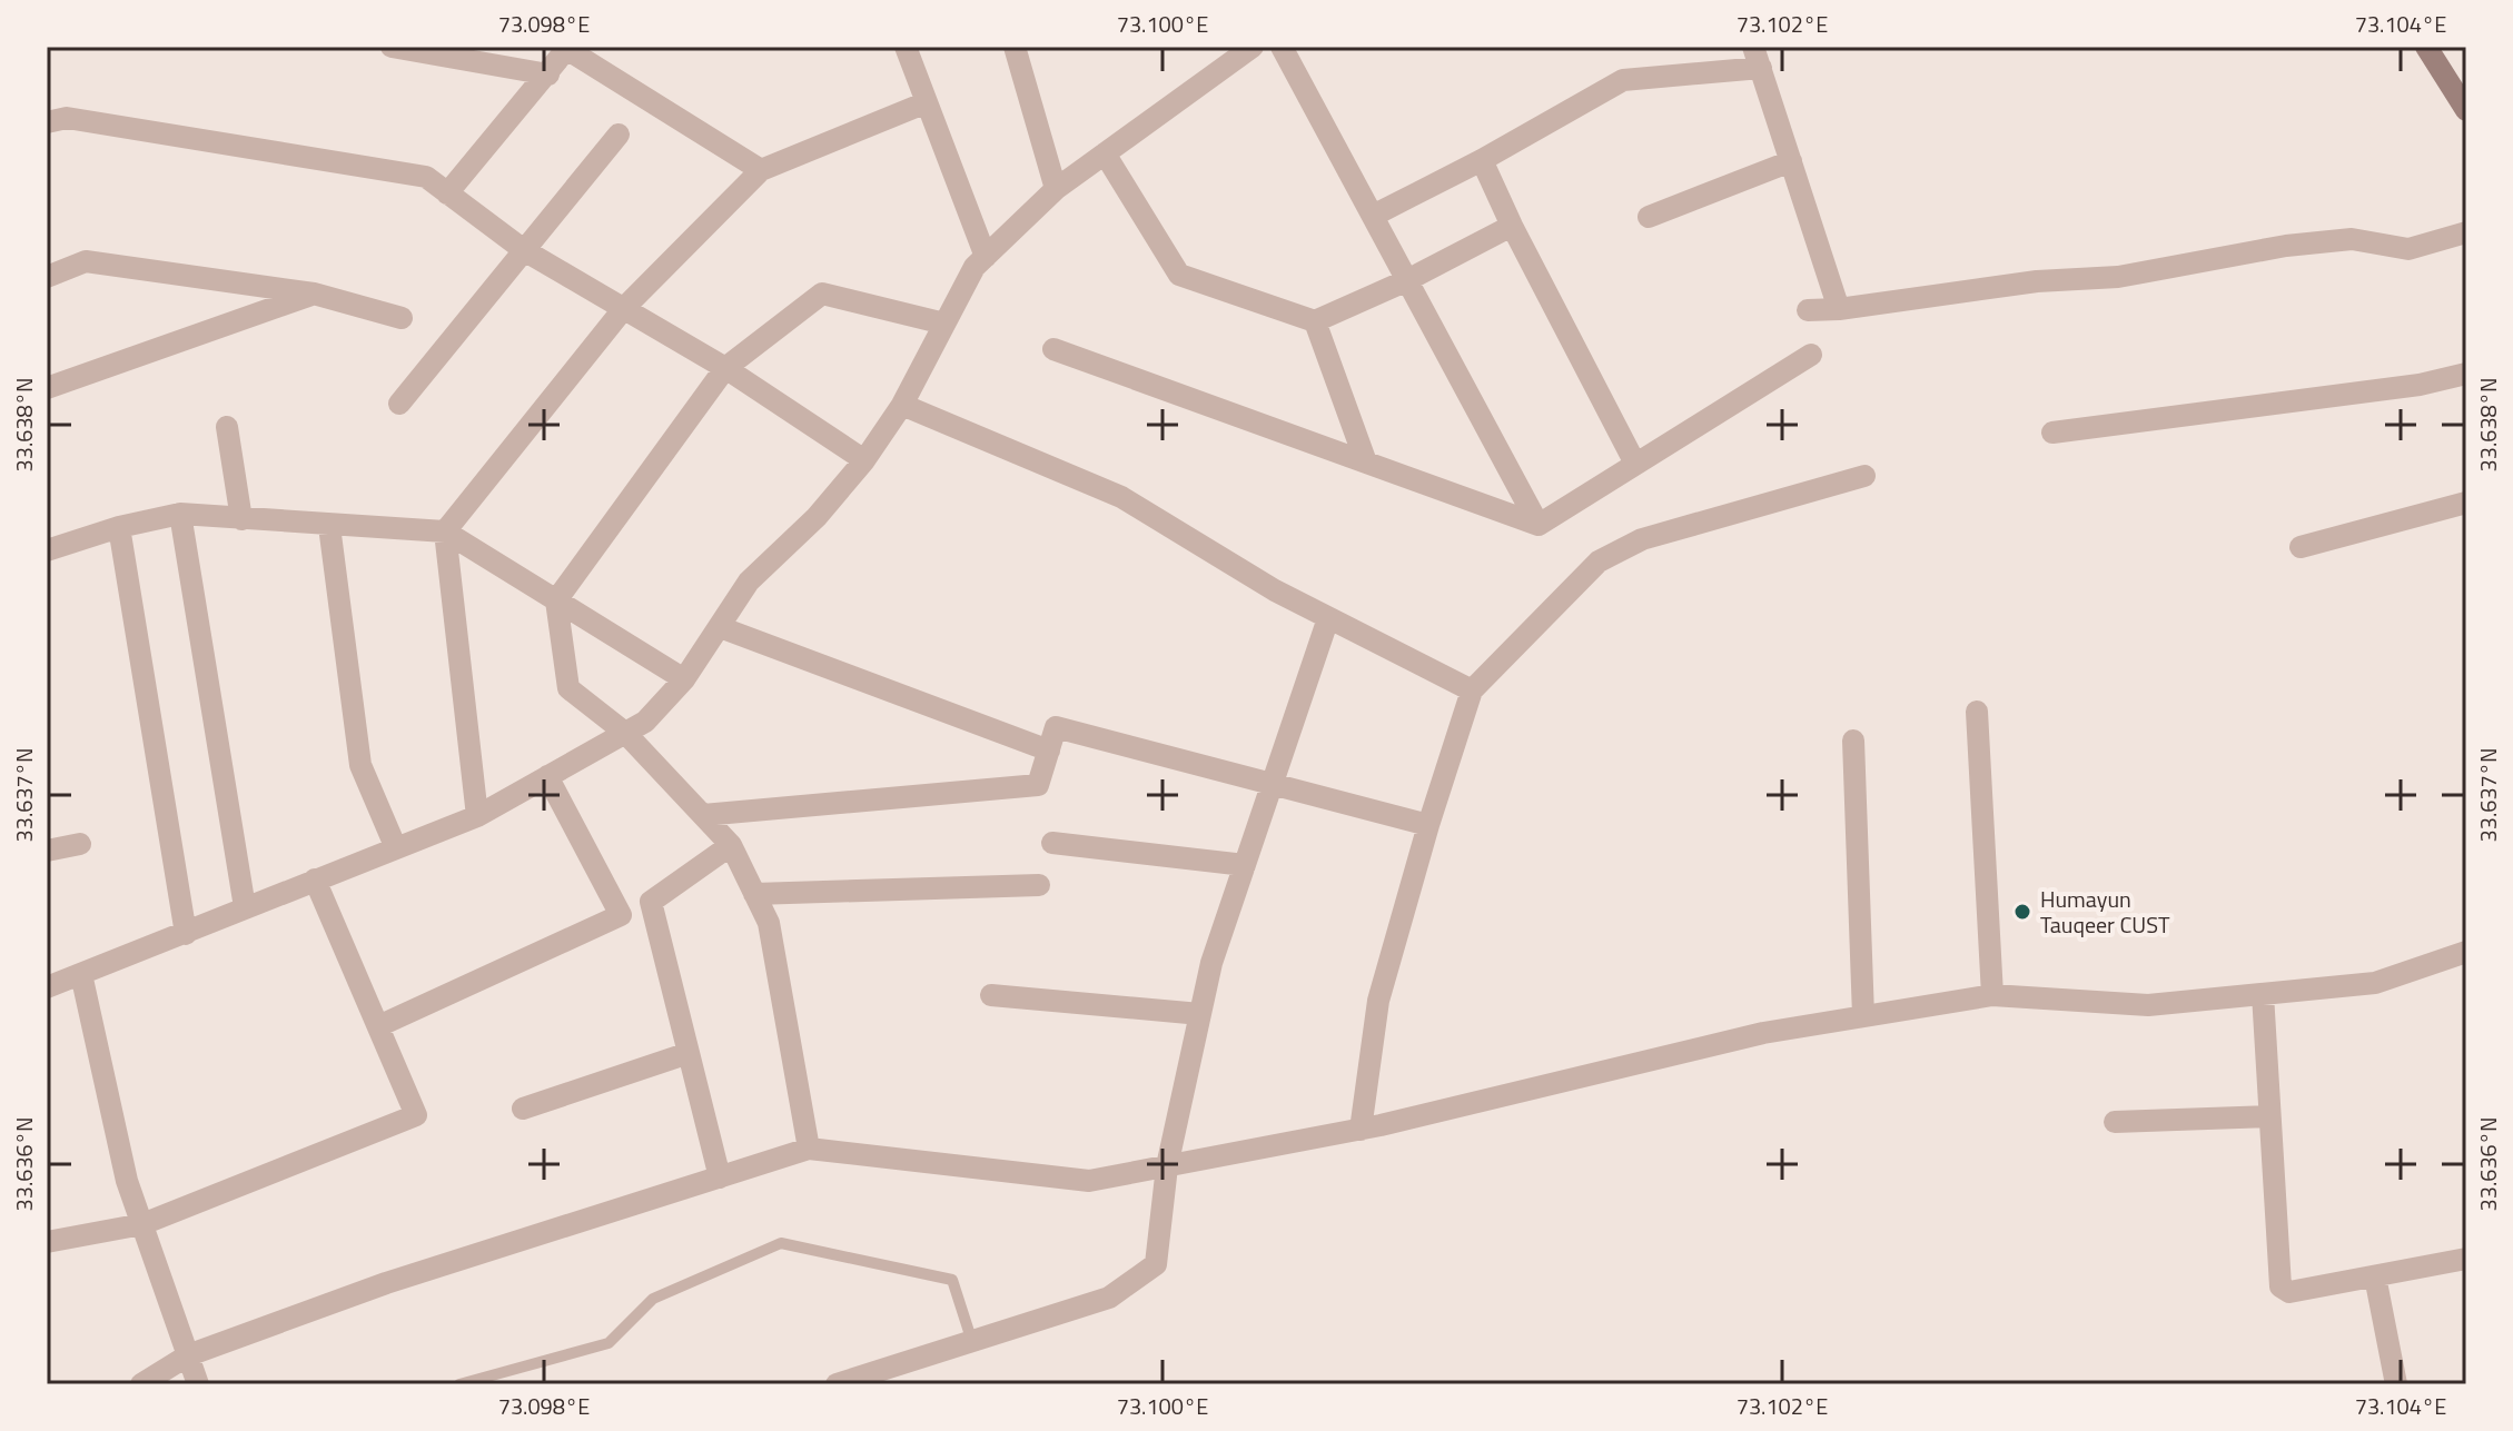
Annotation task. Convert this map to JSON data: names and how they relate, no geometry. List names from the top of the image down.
{
  "places": ["Humayun Tauqeer CUST"],
  "coordinates": [
    "73.098°E",
    "73.100°E",
    "73.102°E",
    "73.104°E",
    "33.638°N",
    "33.637°N",
    "33.636°N"
  ]
}
